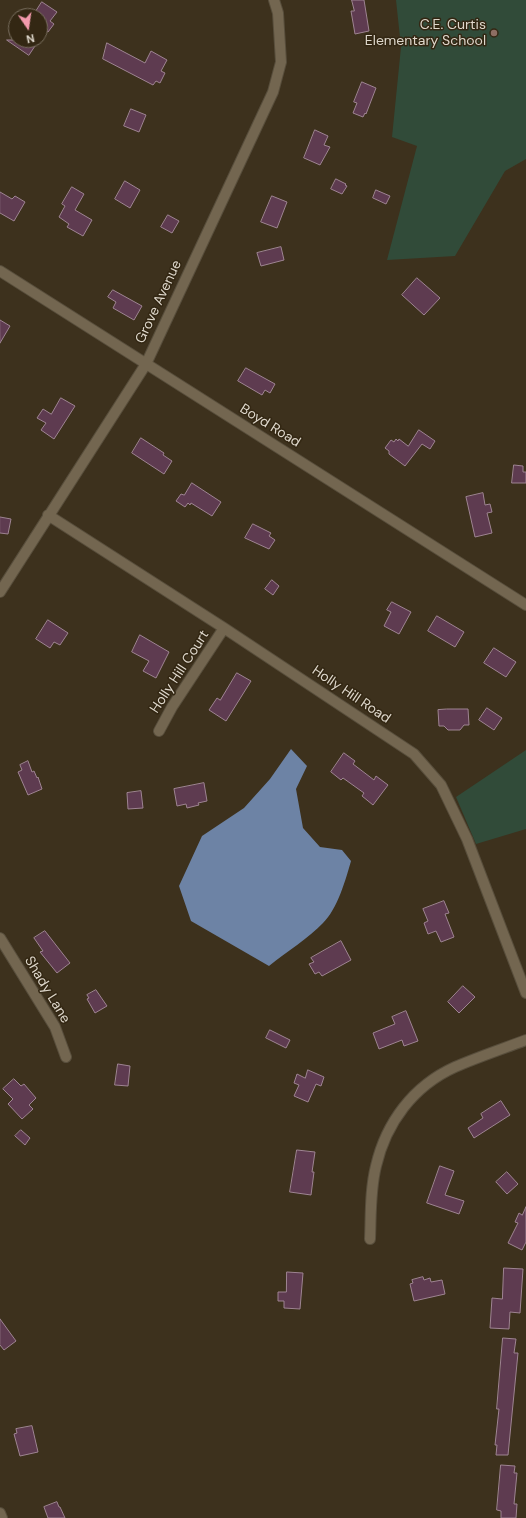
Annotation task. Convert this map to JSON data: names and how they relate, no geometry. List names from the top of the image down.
{
  "streets": {
    "street": [
      "Grove Avenue",
      "Boyd Road",
      "Holly Hill Court",
      "Holly Hill Road",
      "Shady Lane"
    ]
  },
  "crossings": [
    ["Grove Avenue", "Boyd Road"],
    ["Grove Avenue", "Holly Hill Road"],
    ["Holly Hill Court", "Holly Hill Road"]
  ],
  "places": ["C.E. Curtis Elementary School"],
  "north": "bottom"
}
